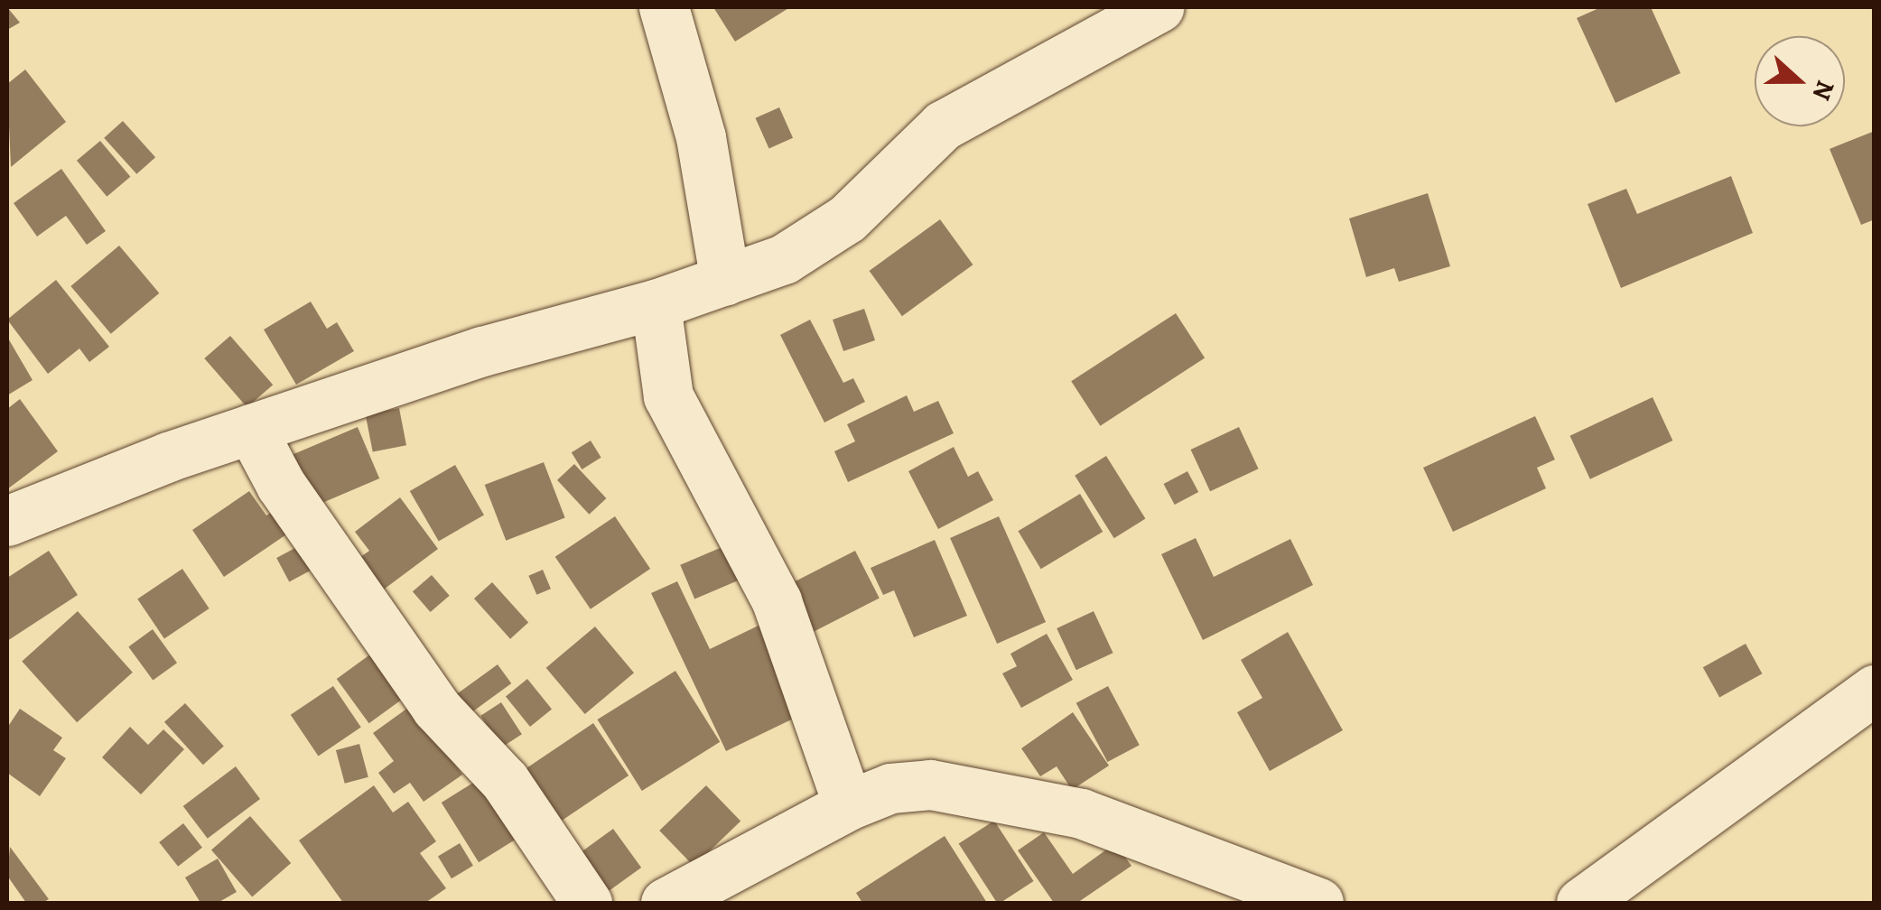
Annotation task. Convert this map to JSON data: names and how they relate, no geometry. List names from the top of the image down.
{
  "north": "right"
}
